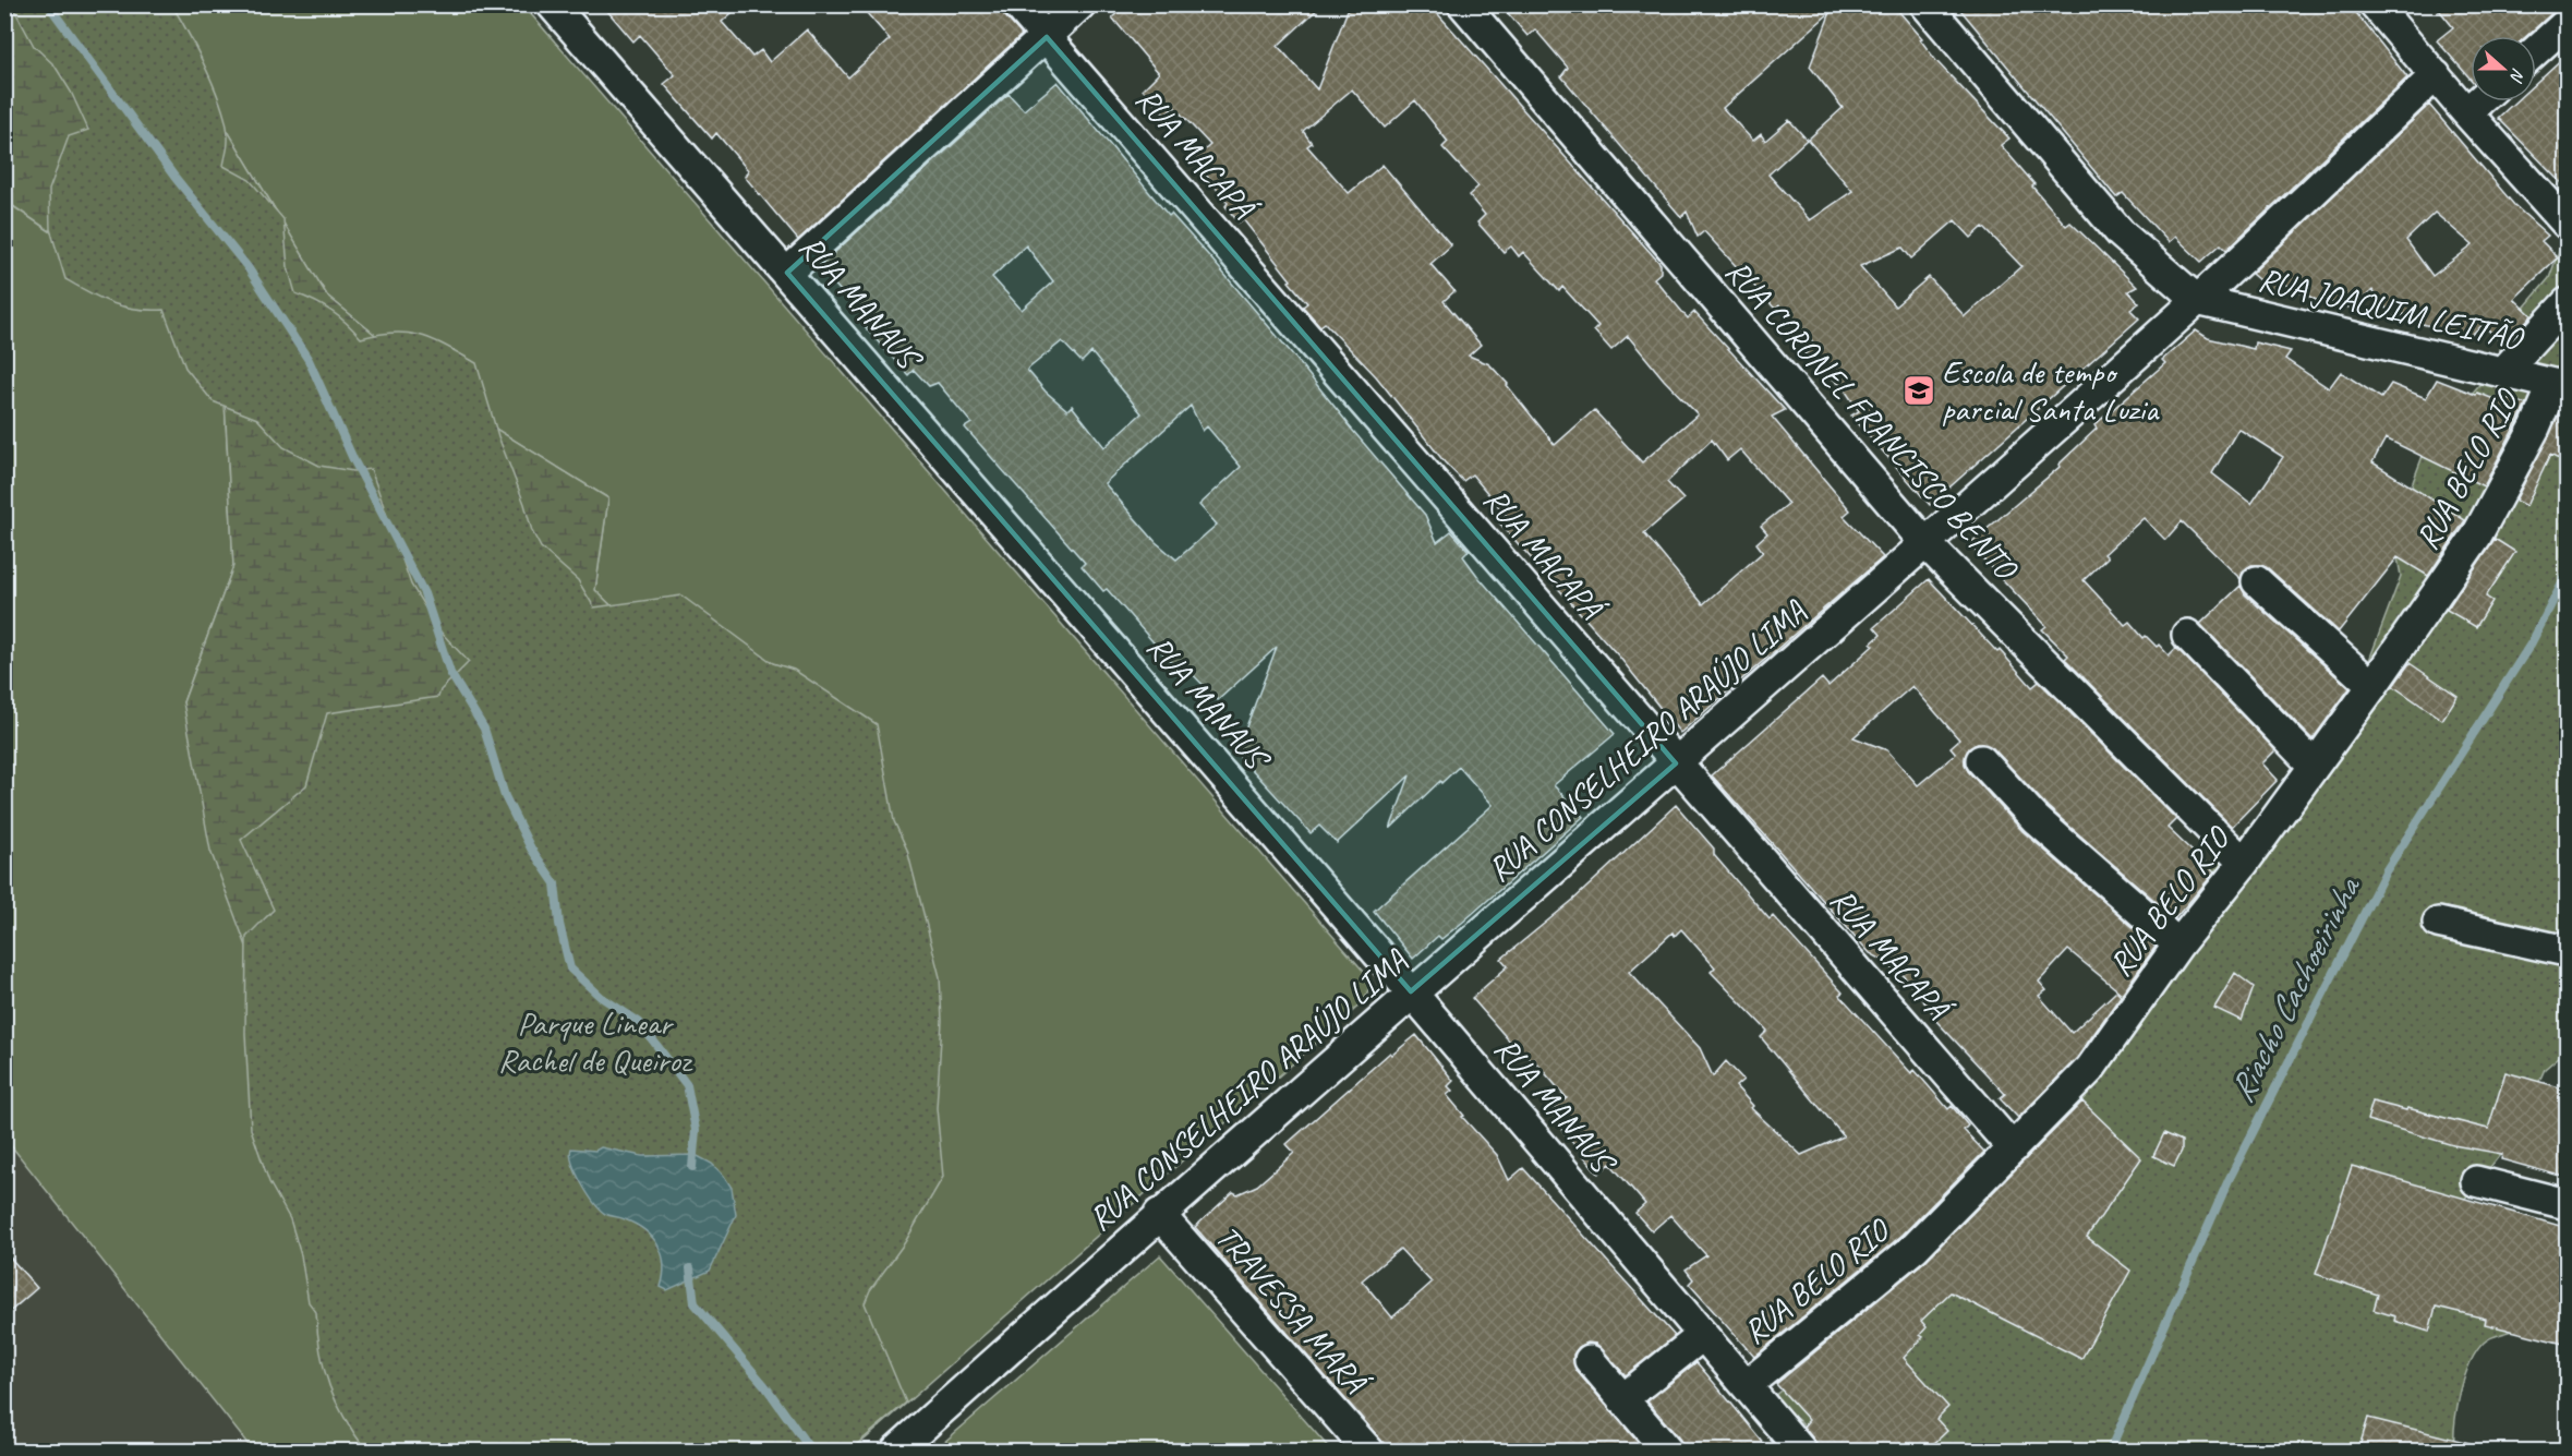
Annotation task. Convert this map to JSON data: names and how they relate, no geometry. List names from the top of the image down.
{
  "streets": {
    "street": [
      "RUA MACAPÁ",
      "RUA MANAUS",
      "RUA JOAQUIM LEITÃO",
      "RUA CORONEL FRANCISCO BENTO",
      "RUA BELO RIO",
      "RUA CONSELHEIRO ARAÚJO LIMA",
      "TRAVESSA MARÁ"
    ]
  },
  "crossings": [
    ["RUA MACAPÁ", "RUA BELO RIO"],
    ["RUA MACAPÁ", "RUA CONSELHEIRO ARAÚJO LIMA"],
    ["RUA MANAUS", "RUA BELO RIO"],
    ["RUA MANAUS", "RUA CONSELHEIRO ARAÚJO LIMA"],
    ["RUA JOAQUIM LEITÃO", "RUA BELO RIO"],
    ["RUA JOAQUIM LEITÃO", "RUA CONSELHEIRO ARAÚJO LIMA"],
    ["RUA CORONEL FRANCISCO BENTO", "RUA BELO RIO"],
    ["RUA CORONEL FRANCISCO BENTO", "RUA CONSELHEIRO ARAÚJO LIMA"],
    ["RUA CONSELHEIRO ARAÚJO LIMA", "TRAVESSA MARÁ"]
  ],
  "water": ["Riacho Cachoeirinha"],
  "parks": ["Parque Linear Rachel de Queiroz"],
  "places": {
    "school or university": ["Escola de tempo parcial Santa Luzia"]
  },
  "north": "right"
}
